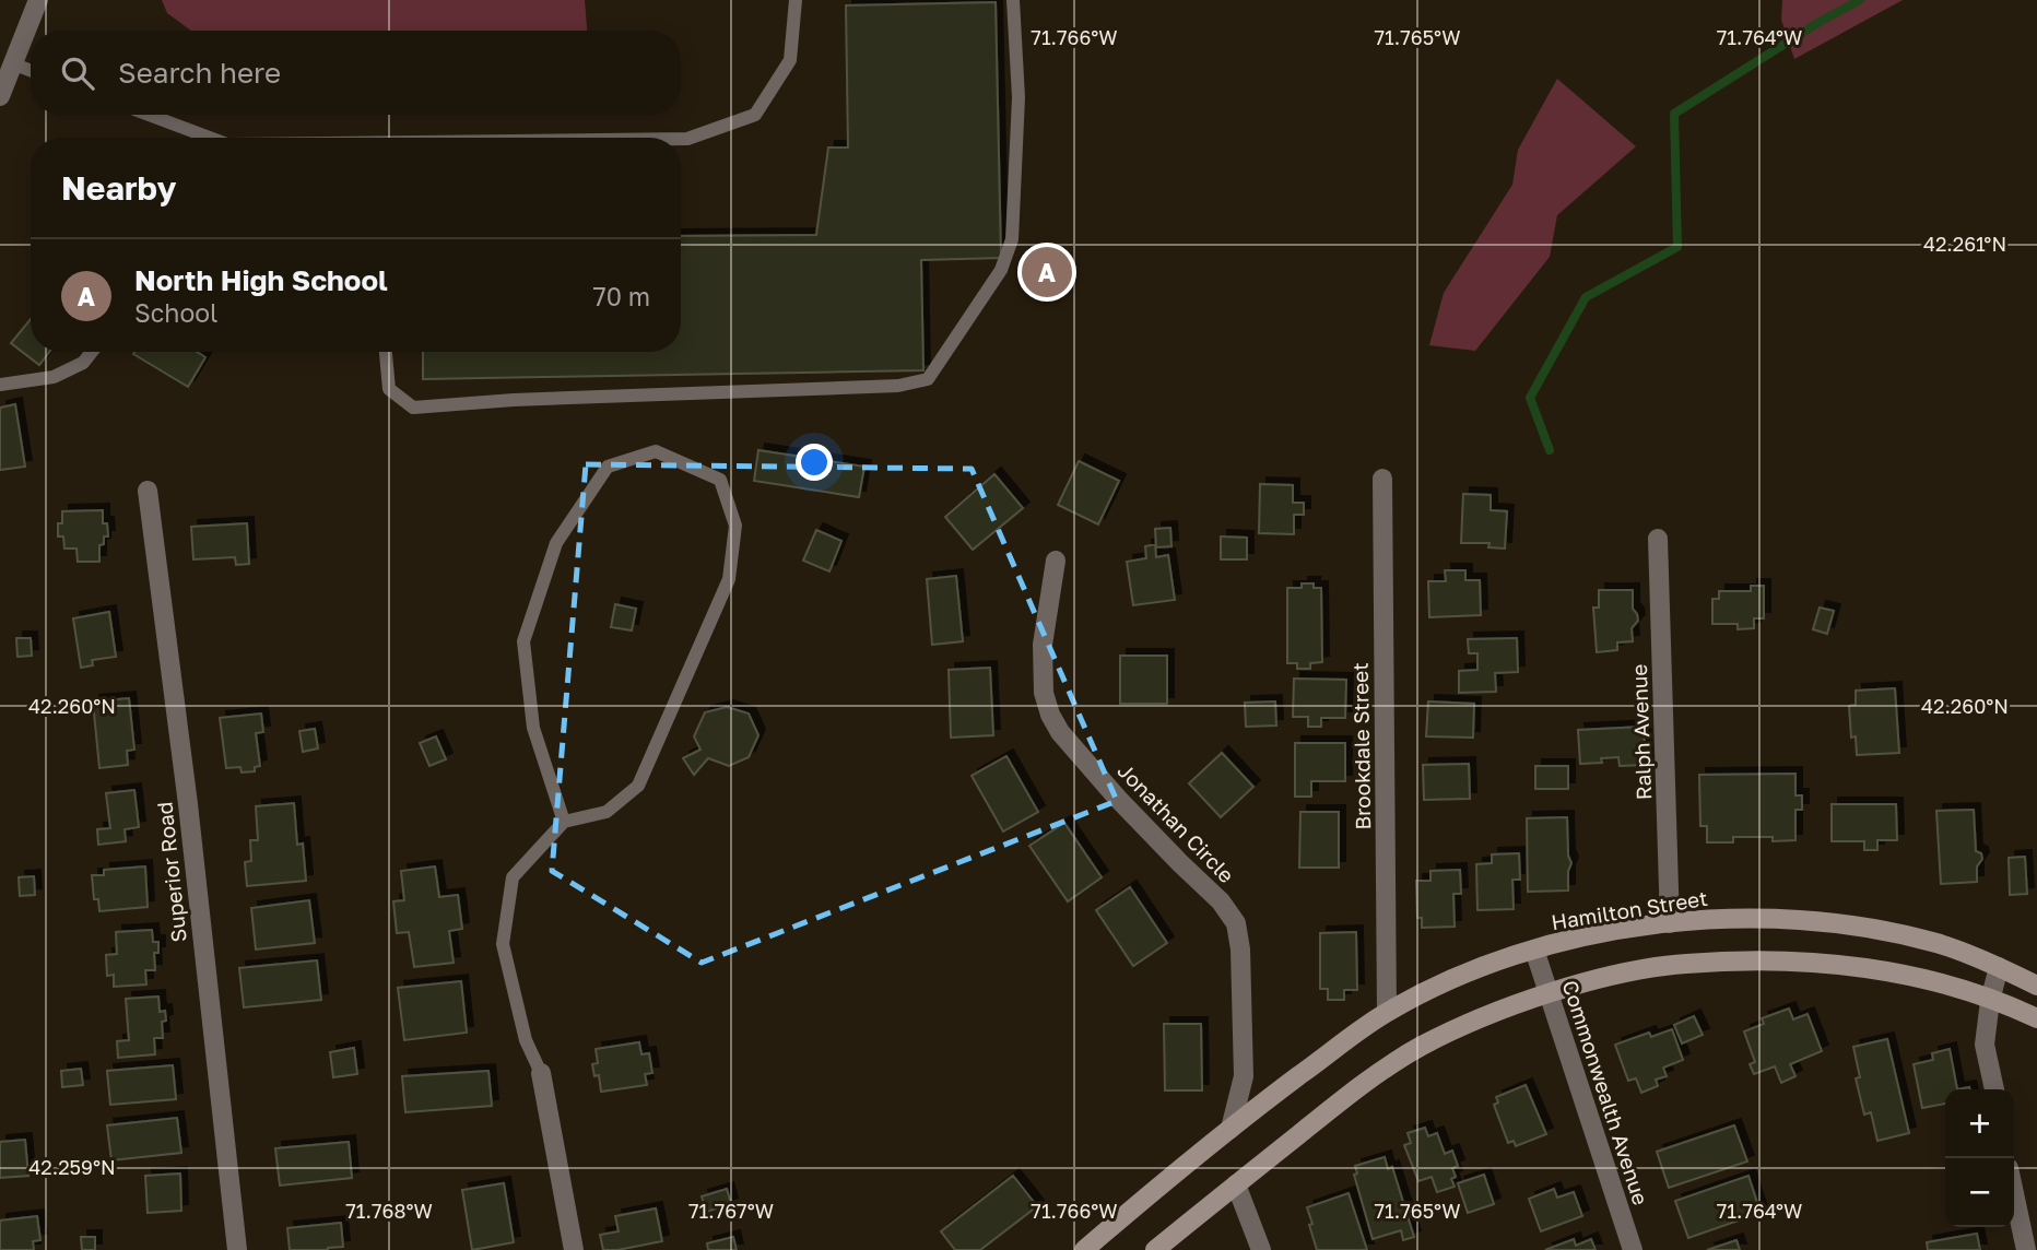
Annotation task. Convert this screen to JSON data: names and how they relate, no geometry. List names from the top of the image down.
{
  "streets": {
    "main road": ["Hamilton Street"],
    "street": [
      "Ralph Avenue",
      "Brookdale Street",
      "Jonathan Circle",
      "Superior Road",
      "Commonwealth Avenue"
    ]
  },
  "crossings": [
    ["Ralph Avenue", "Hamilton Street"],
    ["Brookdale Street", "Hamilton Street"],
    ["Jonathan Circle", "Hamilton Street"],
    ["Hamilton Street", "Commonwealth Avenue"]
  ],
  "page": {
    "search": "Search here",
    "heading": "Nearby",
    "list": [
      {
        "mark": "A",
        "name": "North High School",
        "note": "School",
        "value": "70 m"
      }
    ],
    "pins": "A",
    "map_buttons": ["+", "−"]
  },
  "coordinates": [
    "71.766°W",
    "71.765°W",
    "71.764°W",
    "42.261°N",
    "42.260°N",
    "42.259°N",
    "71.768°W",
    "71.767°W"
  ]
}
